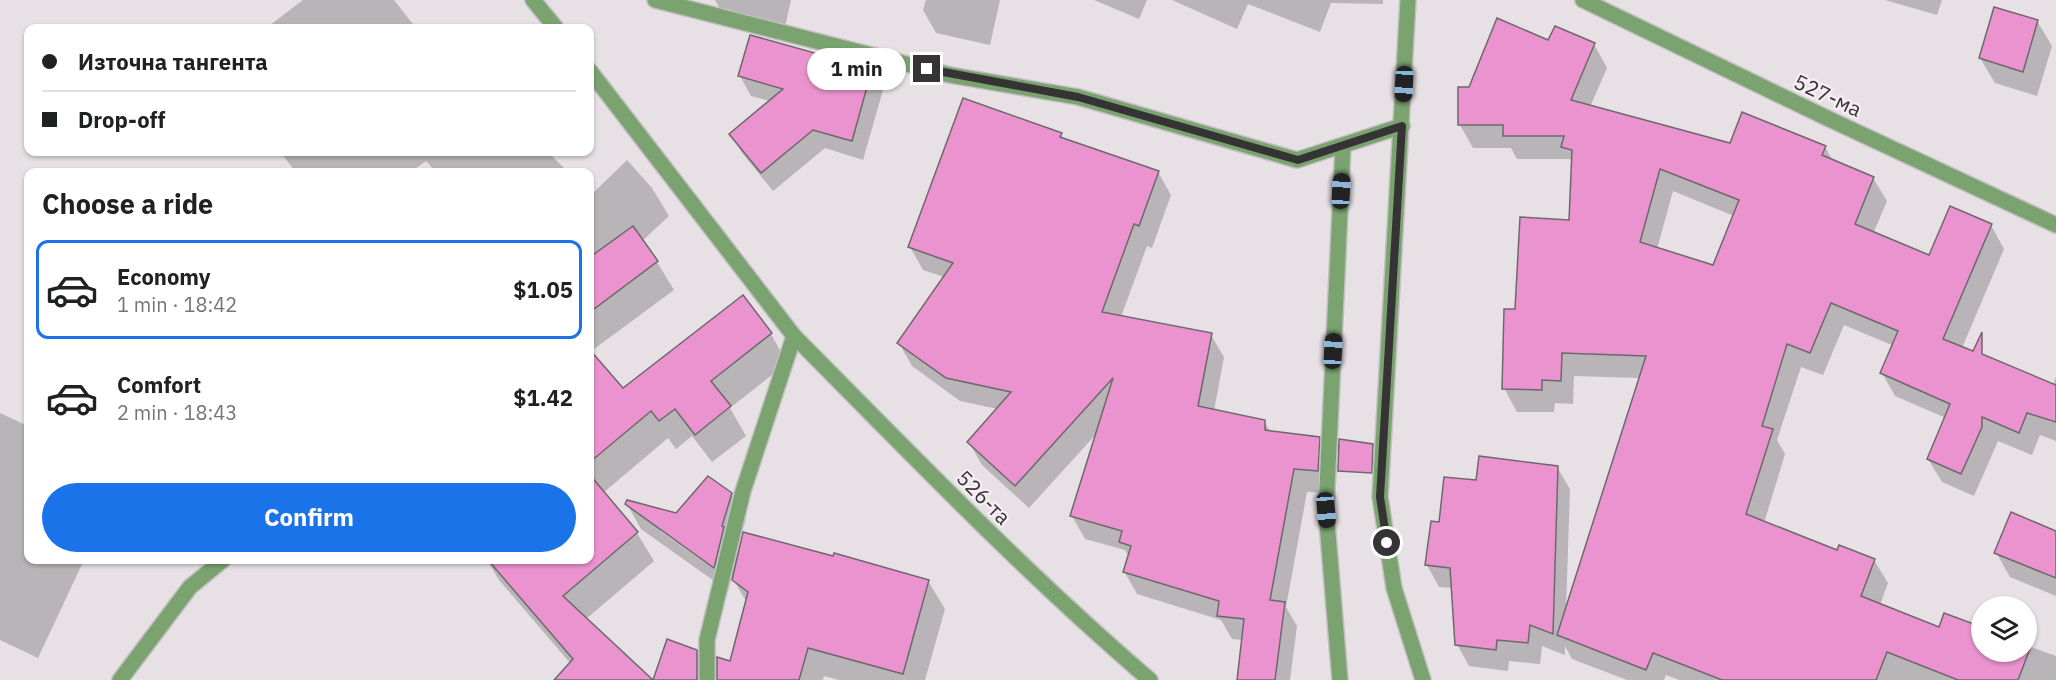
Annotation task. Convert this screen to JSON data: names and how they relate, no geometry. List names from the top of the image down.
{
  "streets": {
    "street": ["527-ма", "526-та"]
  },
  "page": {
    "banner": ["Източна тангента", "Drop-off"],
    "bubble": "1 min",
    "heading": "Choose a ride",
    "list": [
      {
        "name": "Economy",
        "note": "1 min · 18:42",
        "value": "$1.05"
      },
      {
        "name": "Comfort",
        "note": "2 min · 18:43",
        "value": "$1.42"
      }
    ],
    "buttons": "Confirm"
  }
}
